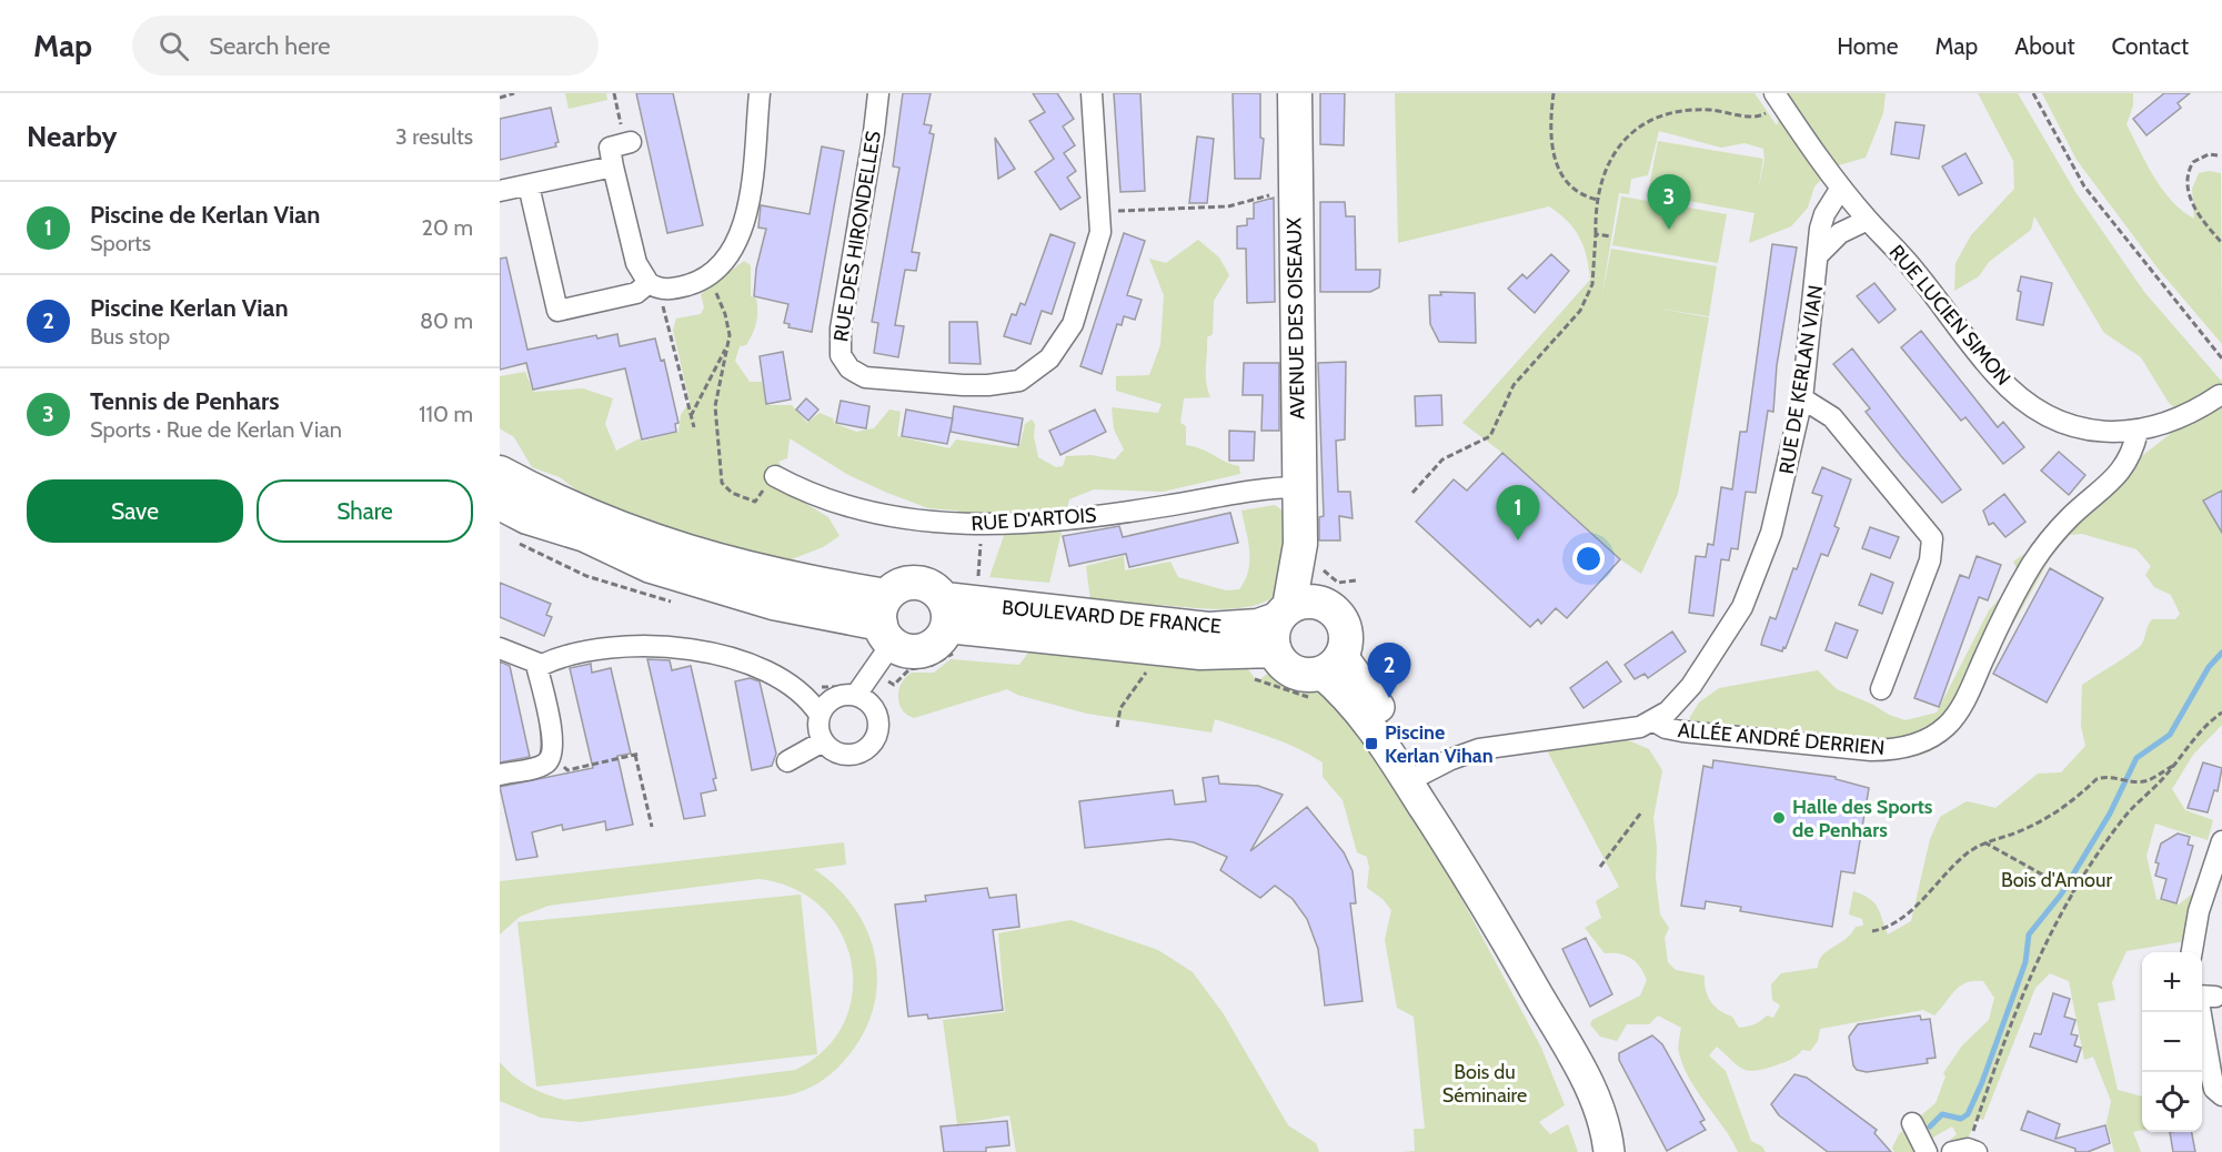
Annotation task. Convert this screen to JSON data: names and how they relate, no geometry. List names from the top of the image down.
{
  "streets": {
    "main road": ["AVENUE DES OISEAUX", "BOULEVARD DE FRANCE"],
    "street": [
      "RUE DES HIRONDELLES",
      "RUE LUCIEN SIMON",
      "RUE DE KERLAN VIAN",
      "RUE D'ARTOIS",
      "ALLÉE ANDRÉ DERRIEN"
    ]
  },
  "crossings": [
    ["RUE LUCIEN SIMON", "RUE DE KERLAN VIAN"],
    ["RUE LUCIEN SIMON", "ALLÉE ANDRÉ DERRIEN"],
    ["AVENUE DES OISEAUX", "RUE D'ARTOIS"],
    ["AVENUE DES OISEAUX", "BOULEVARD DE FRANCE"],
    ["RUE DE KERLAN VIAN", "ALLÉE ANDRÉ DERRIEN"]
  ],
  "parks": ["Bois d'Amour", "Bois du Séminaire"],
  "places": {
    "transit": ["Piscine Kerlan Vihan"],
    "other": ["Halle des Sports de Penhars"]
  },
  "page": {
    "header": "Map",
    "search": "Search here",
    "nav": [
      "Home",
      "Map",
      "About",
      "Contact"
    ],
    "heading": ["Nearby", "3 results"],
    "pins": ["3", "1", "2"],
    "list": [
      {
        "mark": "1",
        "name": "Piscine de Kerlan Vian",
        "note": "Sports",
        "value": "20 m"
      },
      {
        "mark": "2",
        "name": "Piscine Kerlan Vian",
        "note": "Bus stop",
        "value": "80 m"
      },
      {
        "mark": "3",
        "name": "Tennis de Penhars",
        "note": "Sports · Rue de Kerlan Vian",
        "value": "110 m"
      }
    ],
    "buttons": ["Save", "Share"],
    "map_buttons": ["+", "−"]
  }
}
